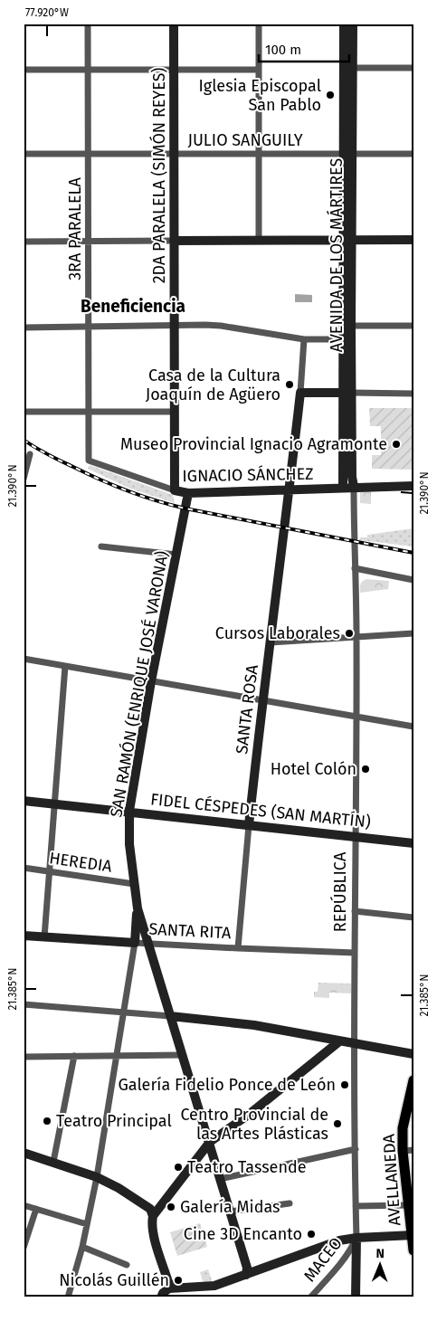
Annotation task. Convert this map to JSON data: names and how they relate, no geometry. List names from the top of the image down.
{
  "streets": {
    "main road": [
      "2DA PARALELA (SIMÓN REYES)",
      "AVENIDA DE LOS MÁRTIRES",
      "IGNACIO SÁNCHEZ",
      "SAN RAMÓN (ENRIQUE JOSÉ VARONA)",
      "SANTA ROSA",
      "FIDEL CÉSPEDES (SAN MARTÍN)",
      "REPÚBLICA",
      "SANTA RITA",
      "AVELLANEDA"
    ],
    "street": [
      "JULIO SANGUILY",
      "3RA PARALELA",
      "HEREDIA",
      "MACEO"
    ]
  },
  "crossings": [
    ["JULIO SANGUILY", "2DA PARALELA (SIMÓN REYES)"],
    ["JULIO SANGUILY", "3RA PARALELA"],
    ["JULIO SANGUILY", "AVENIDA DE LOS MÁRTIRES"],
    ["2DA PARALELA (SIMÓN REYES)", "IGNACIO SÁNCHEZ"],
    ["3RA PARALELA", "IGNACIO SÁNCHEZ"],
    ["AVENIDA DE LOS MÁRTIRES", "IGNACIO SÁNCHEZ"],
    ["AVENIDA DE LOS MÁRTIRES", "REPÚBLICA"],
    ["IGNACIO SÁNCHEZ", "SAN RAMÓN (ENRIQUE JOSÉ VARONA)"],
    ["IGNACIO SÁNCHEZ", "SANTA ROSA"],
    ["IGNACIO SÁNCHEZ", "REPÚBLICA"],
    ["SAN RAMÓN (ENRIQUE JOSÉ VARONA)", "FIDEL CÉSPEDES (SAN MARTÍN)"],
    ["SAN RAMÓN (ENRIQUE JOSÉ VARONA)", "HEREDIA"],
    ["SANTA ROSA", "FIDEL CÉSPEDES (SAN MARTÍN)"],
    ["SANTA ROSA", "SANTA RITA"],
    ["FIDEL CÉSPEDES (SAN MARTÍN)", "REPÚBLICA"],
    ["REPÚBLICA", "SANTA RITA"],
    ["REPÚBLICA", "MACEO"]
  ],
  "districts": ["Beneficiencia"],
  "places": [
    "Iglesia Episcopal San Pablo",
    "Casa de la Cultura Joaquín de Agüero",
    "Museo Provincial Ignacio Agramonte",
    "Cursos Laborales",
    "Hotel Colón",
    "Galería Fidelio Ponce de León",
    "Teatro Principal",
    "Centro Provincial de las Artes Plásticas",
    "Teatro Tassende",
    "Galería Midas",
    "Cine 3D Encanto",
    "Nicolás Guillén"
  ],
  "scale_bar": "100 m",
  "north": "top",
  "coordinates": ["77.920°W", "21.390°N", "21.385°N"]
}
